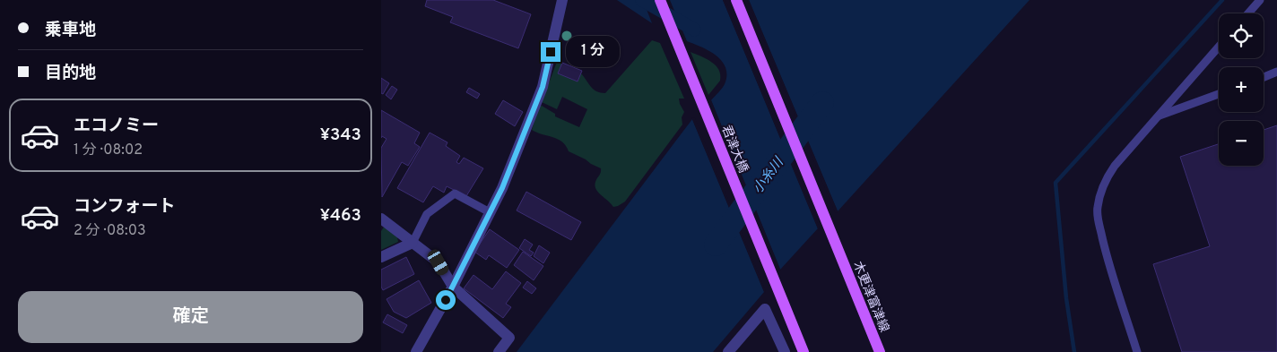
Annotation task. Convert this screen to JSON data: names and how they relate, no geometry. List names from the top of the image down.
{
  "streets": {
    "main road": ["君津大橋", "木更津富津線"]
  },
  "water": ["小糸川"],
  "page": {
    "banner": ["乗車地", "目的地"],
    "map_buttons": ["+", "−"],
    "bubble": "1 分",
    "list": [
      {
        "name": "エコノミー",
        "note": "1 分 · 08:02",
        "value": "¥343"
      },
      {
        "name": "コンフォート",
        "note": "2 分 · 08:03",
        "value": "¥463"
      }
    ],
    "buttons": "確定"
  }
}
